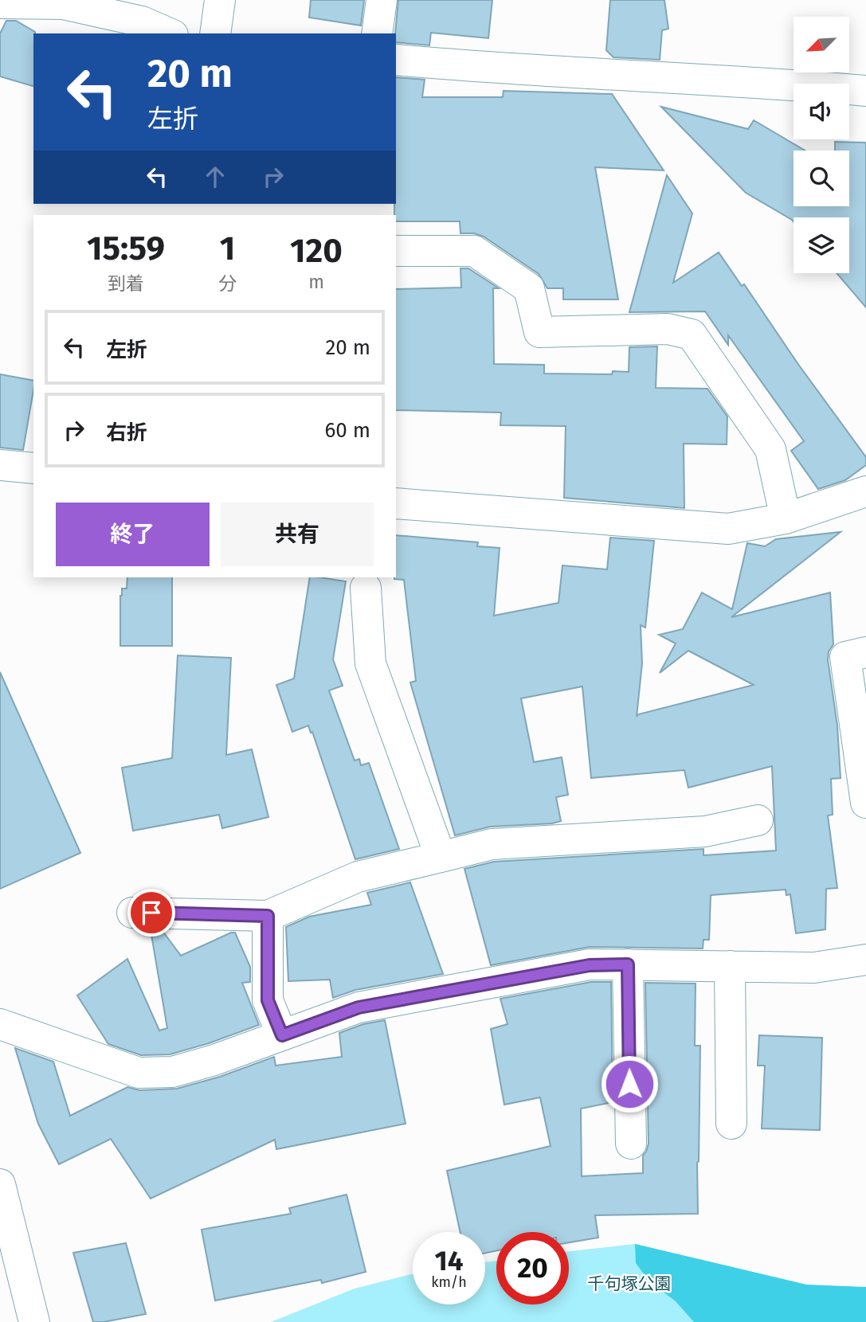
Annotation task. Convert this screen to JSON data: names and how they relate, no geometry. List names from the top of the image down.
{
  "parks": ["千句塚公園"],
  "north": "bottom left",
  "page": {
    "turn": ["20 m", "左折"],
    "eta": [
      "15:59",
      "到着",
      "1",
      "分",
      "120",
      "m"
    ],
    "list": [
      {
        "name": "左折",
        "value": "20 m"
      },
      {
        "name": "右折",
        "value": "60 m"
      }
    ],
    "buttons": ["終了", "共有"],
    "speed": "14 km/h",
    "limit": "20"
  }
}
